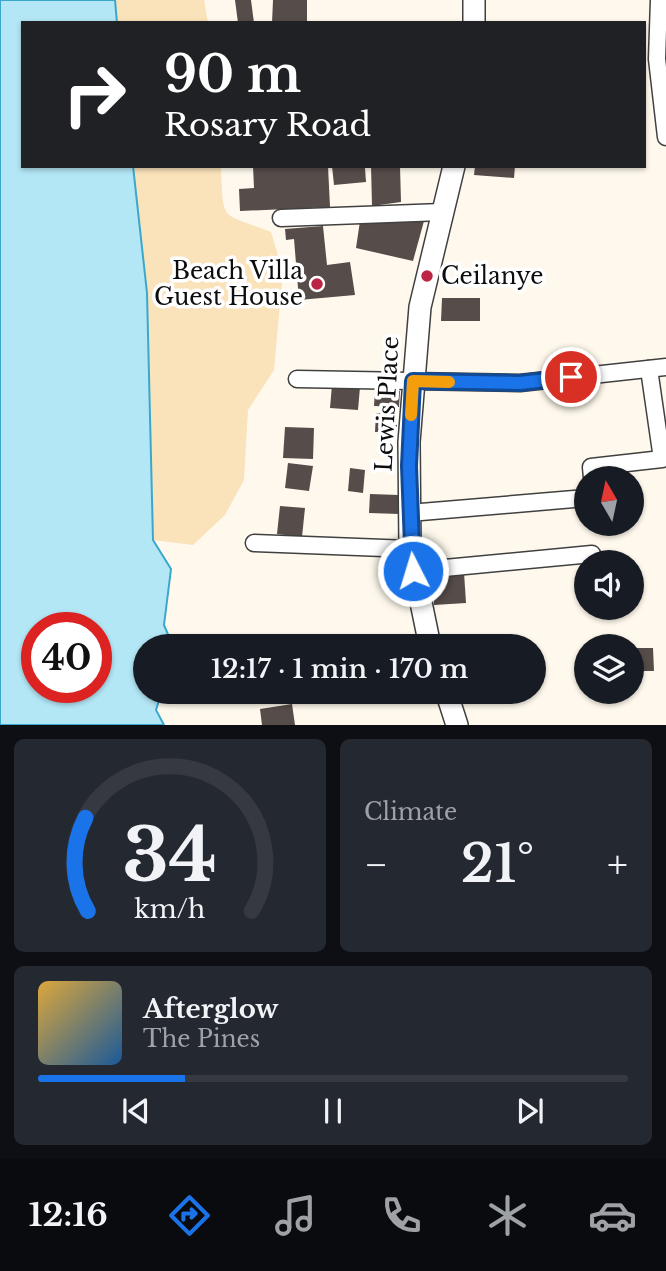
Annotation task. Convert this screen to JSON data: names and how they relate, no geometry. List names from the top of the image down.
{
  "streets": {
    "street": ["Lewis Place"]
  },
  "places": ["Ceilanye", "Beach Villa Guest House"],
  "north": "top",
  "page": {
    "turn": ["90 m", "Rosary Road"],
    "limit": "40",
    "trip": "12:17 · 1 min · 170 m",
    "tile": "Climate",
    "heat": ["−", "21°", "+"],
    "song": ["Afterglow", "The Pines"],
    "tabs": "12:16",
    "gauge": ["34", "km/h"]
  }
}
